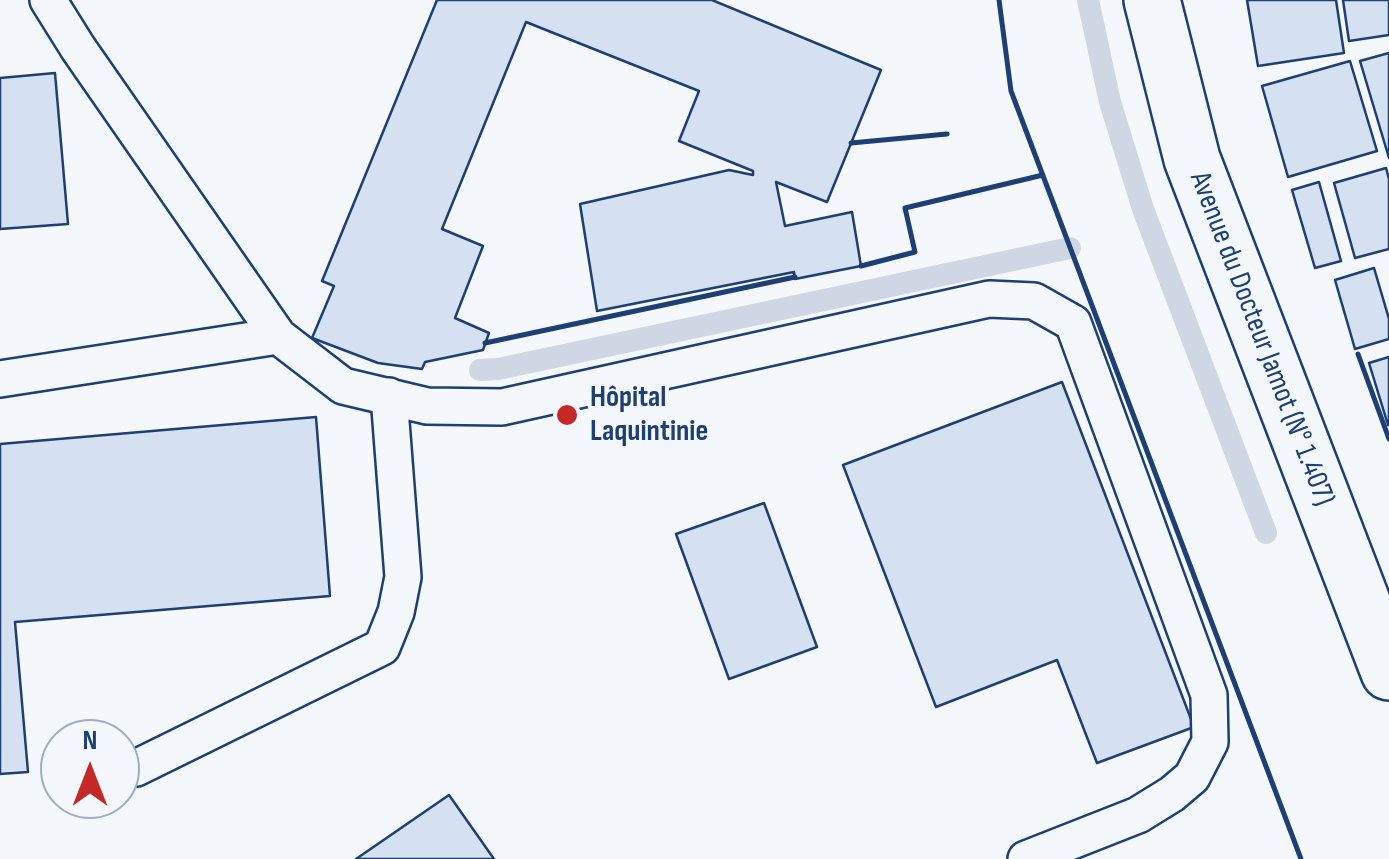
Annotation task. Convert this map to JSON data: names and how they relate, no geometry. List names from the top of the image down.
{
  "streets": {
    "main road": ["Avenue du Docteur Jamot (N° 1.407)"]
  },
  "places": ["Hôpital Laquintinie"],
  "north": "top"
}
